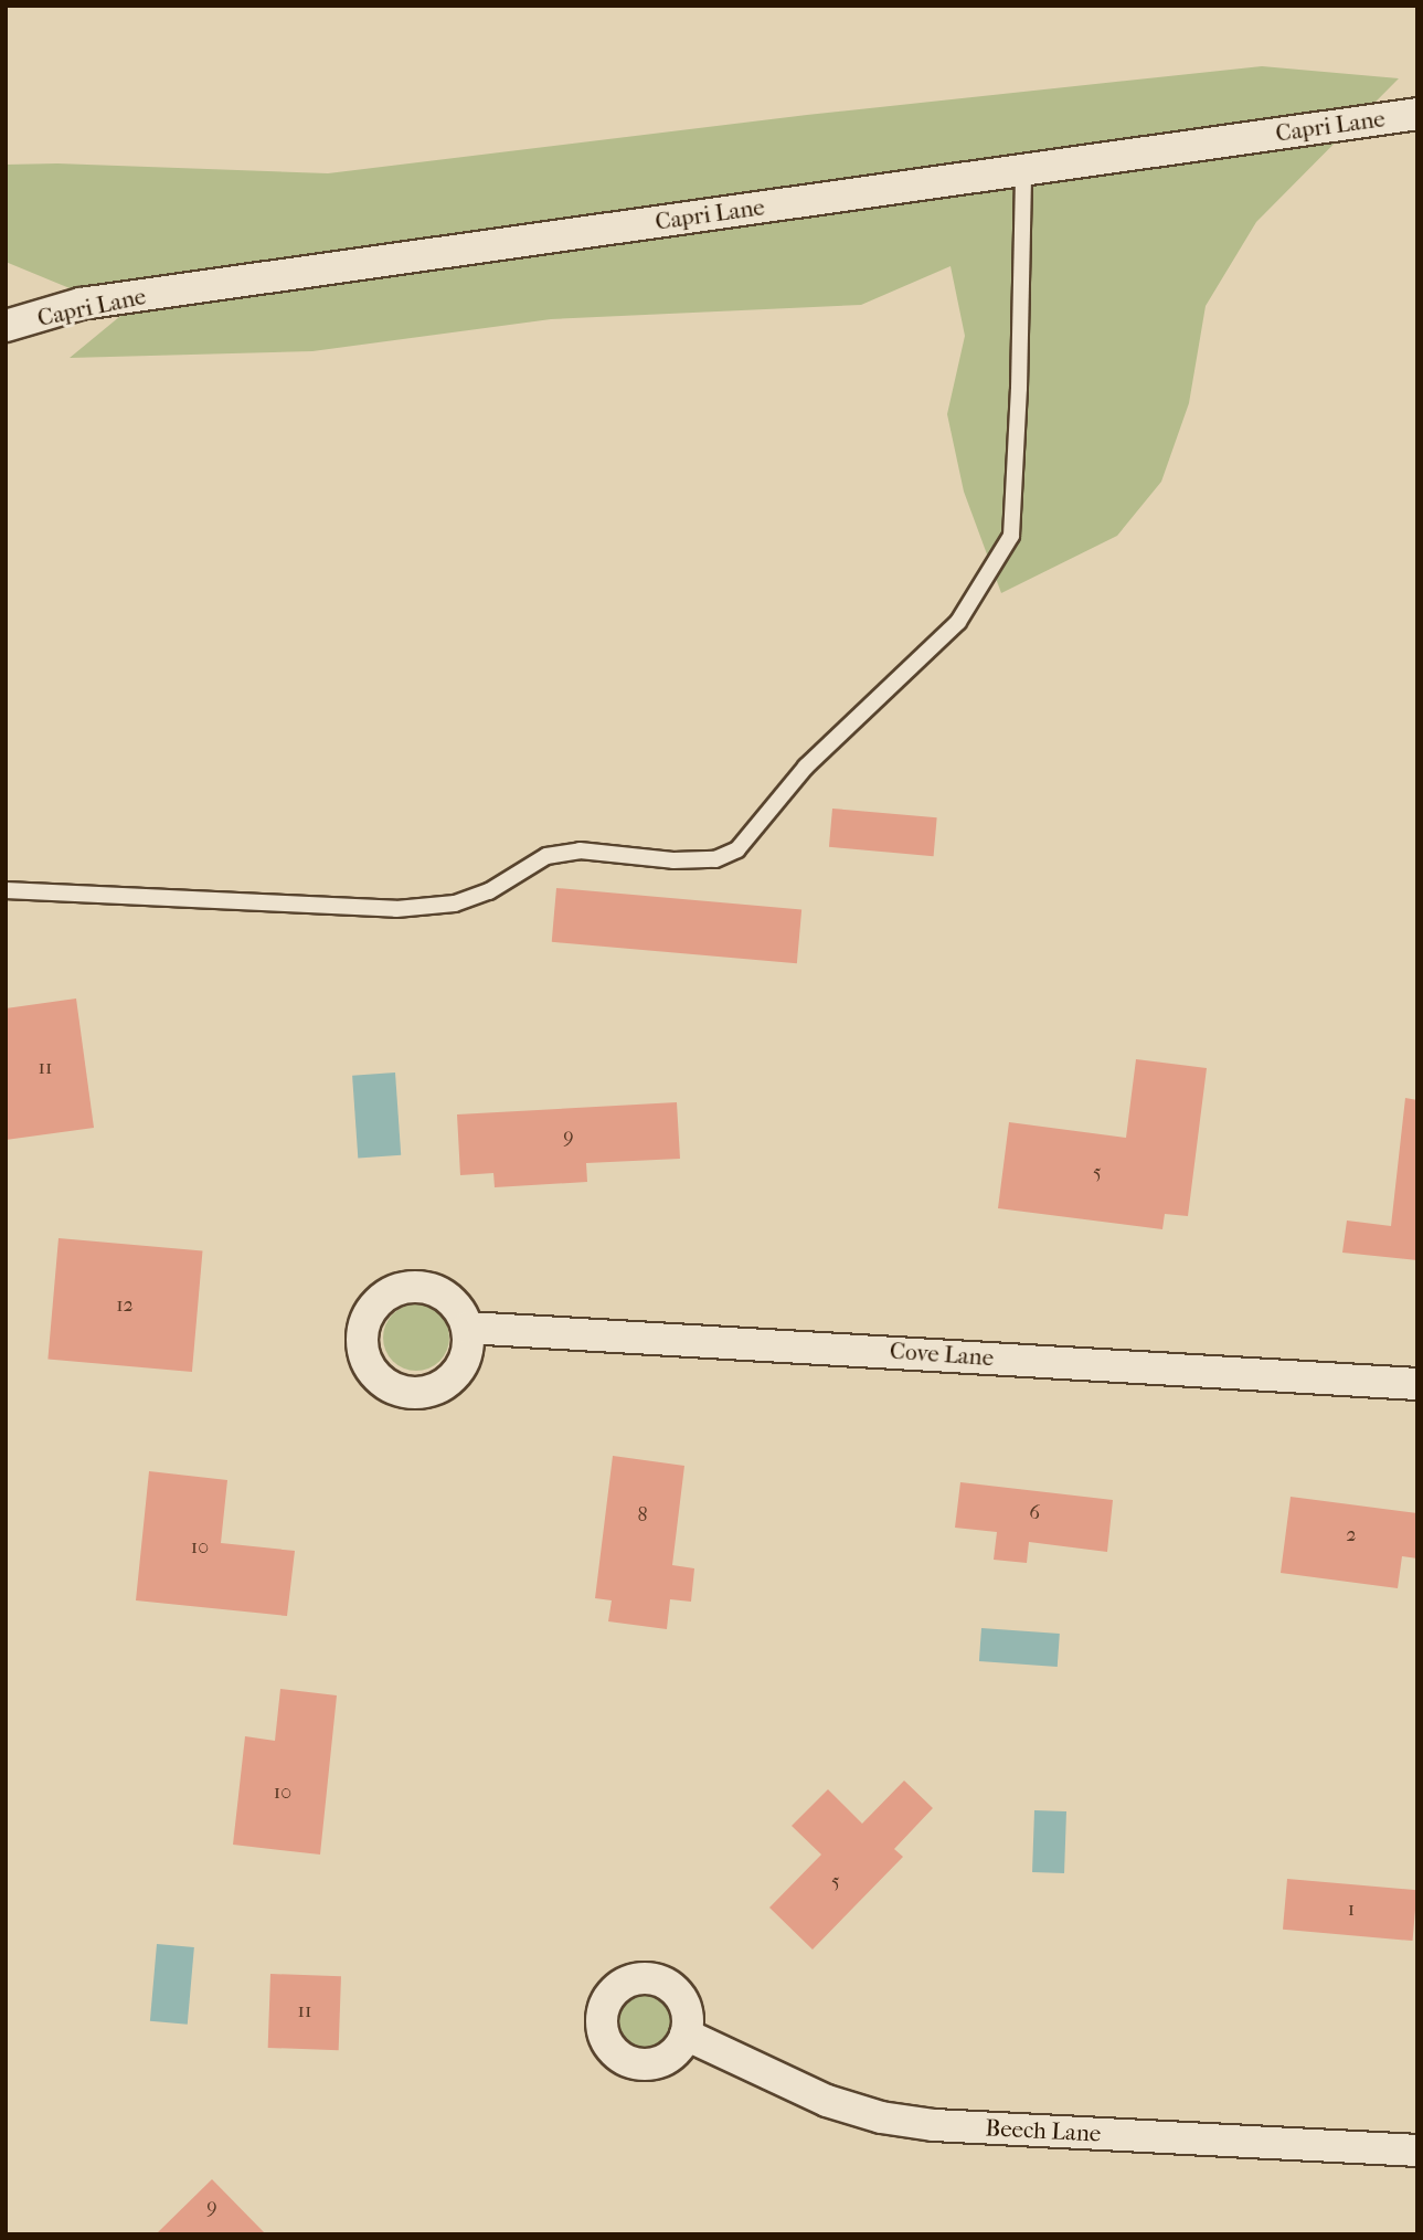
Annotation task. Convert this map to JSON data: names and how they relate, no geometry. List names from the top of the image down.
{
  "streets": {
    "street": ["Capri Lane", "Cove Lane", "Beech Lane"]
  },
  "house_numbers": [
    "11",
    "9",
    "5",
    "12",
    "6",
    "8",
    "2",
    "10",
    "10",
    "5",
    "1",
    "11",
    "9"
  ]
}
